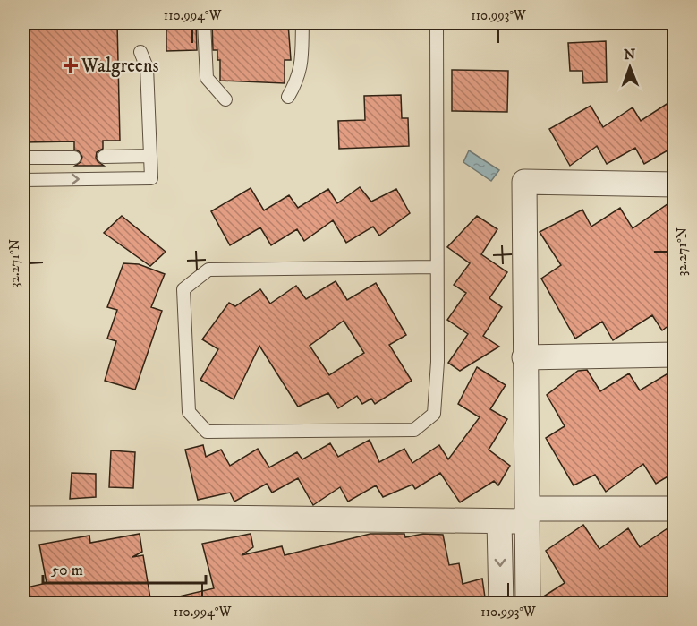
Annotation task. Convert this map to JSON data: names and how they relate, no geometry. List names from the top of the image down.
{
  "places": {
    "health": ["Walgreens"]
  },
  "scale_bar": "50 m",
  "north": "top",
  "coordinates": ["110.994°W", "110.993°W", "32.271°N"]
}
